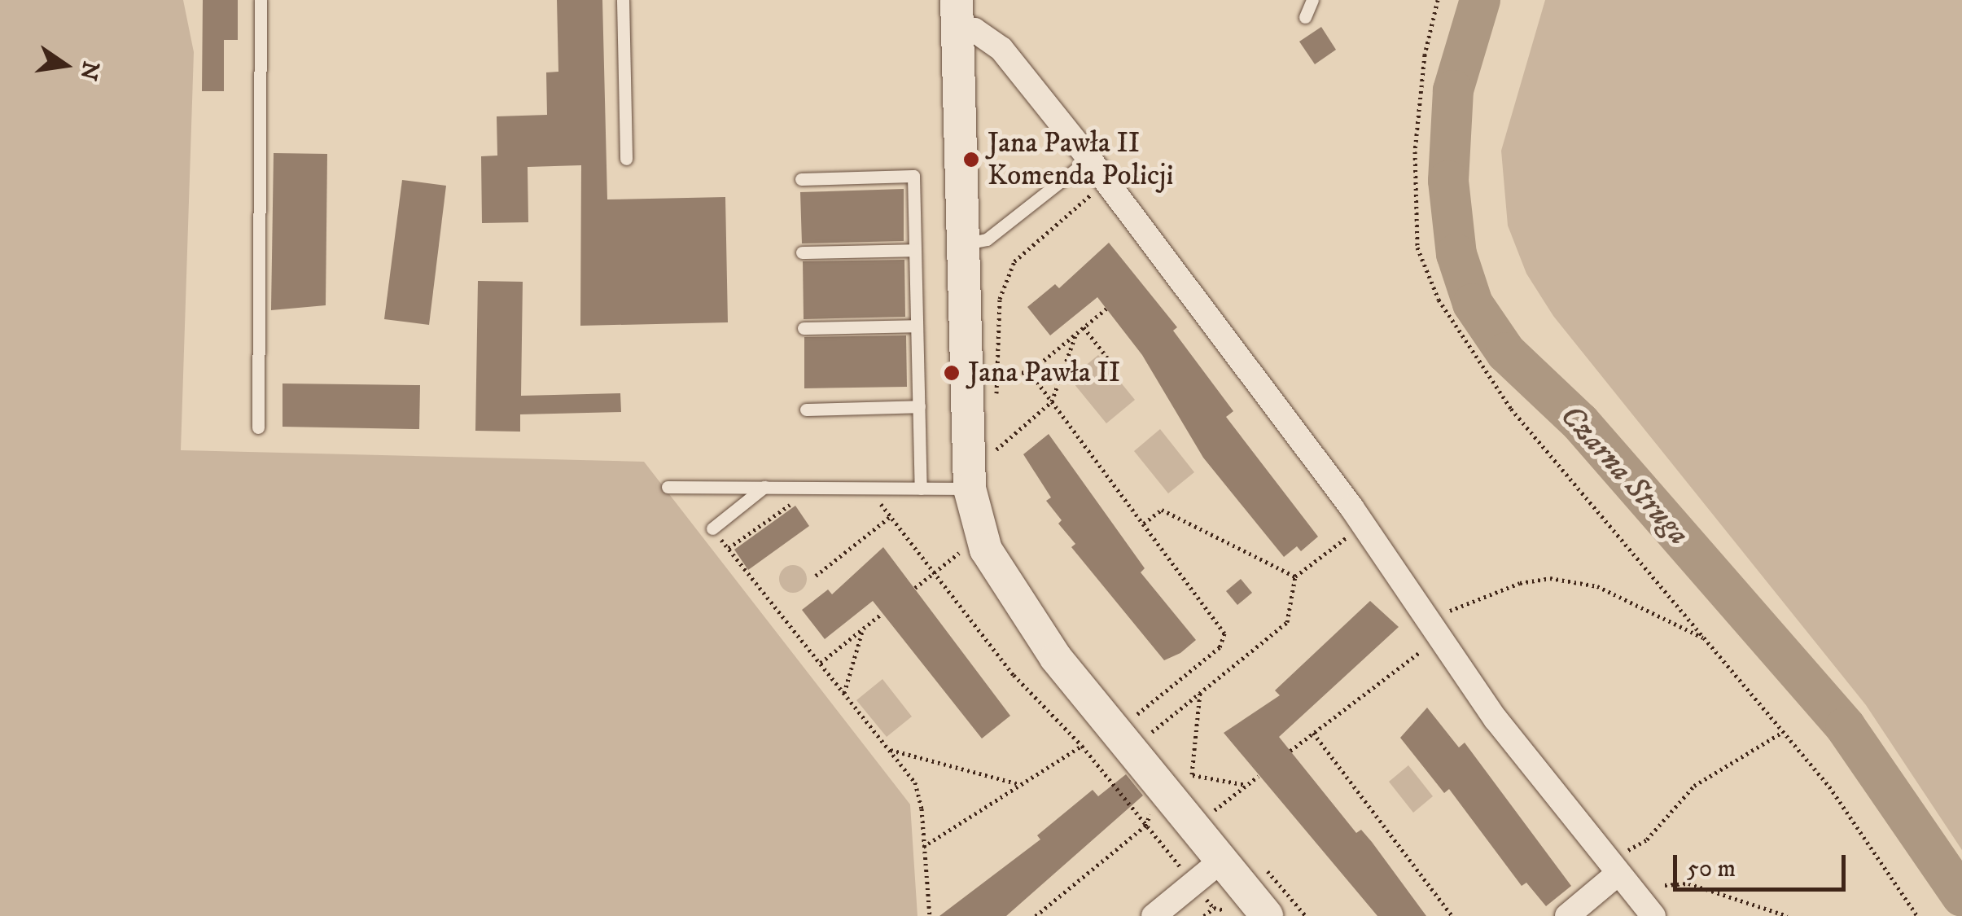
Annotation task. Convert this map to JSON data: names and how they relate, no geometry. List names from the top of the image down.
{
  "water": ["Czarna Struga"],
  "places": ["Jana Pawła II Komenda Policji", "Jana Pawła II"],
  "scale_bar": "50 m",
  "north": "right"
}
